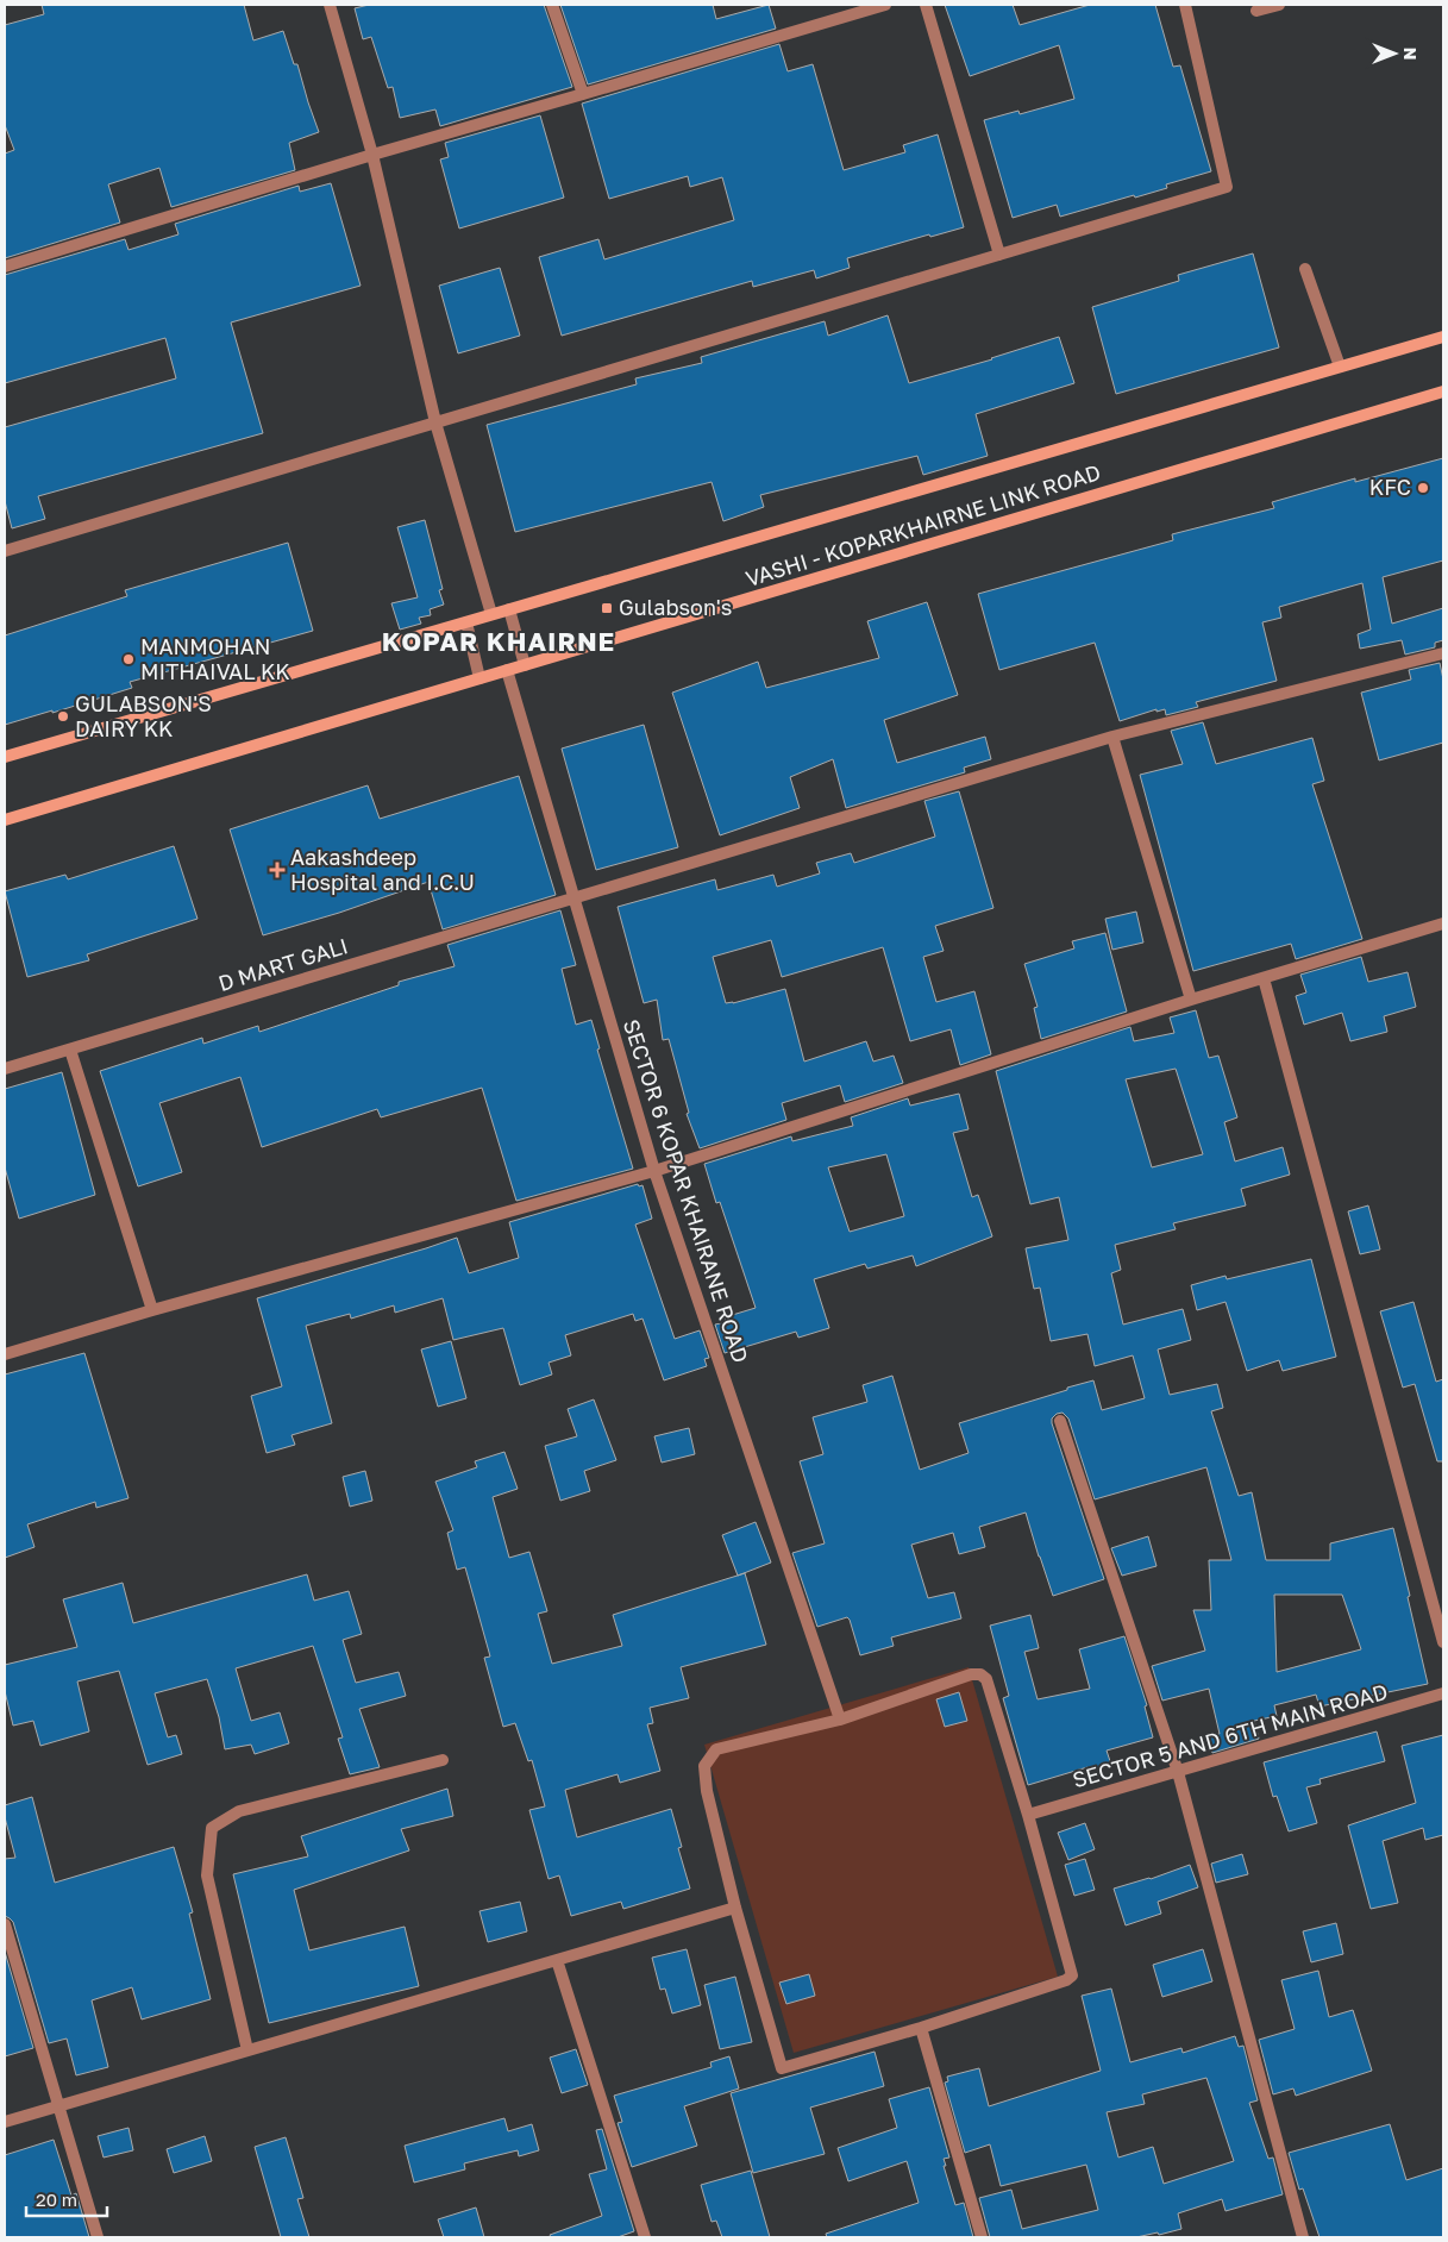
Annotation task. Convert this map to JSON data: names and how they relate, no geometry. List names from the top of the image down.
{
  "streets": {
    "main road": ["VASHI - KOPARKHAIRNE LINK ROAD"],
    "street": ["D MART GALI", "SECTOR 6 KOPAR KHAIRANE ROAD", "SECTOR 5 AND 6TH MAIN ROAD"]
  },
  "crossings": [
    ["VASHI - KOPARKHAIRNE LINK ROAD", "SECTOR 6 KOPAR KHAIRANE ROAD"],
    ["D MART GALI", "SECTOR 6 KOPAR KHAIRANE ROAD"]
  ],
  "districts": ["KOPAR KHAIRNE"],
  "places": {
    "other": ["KFC", "MANMOHAN MITHAIVAL KK", "GULABSON'S DAIRY KK"],
    "transit": ["Gulabson's"],
    "health": ["Aakashdeep Hospital and I.C.U"]
  },
  "scale_bar": "20 m",
  "north": "right"
}
